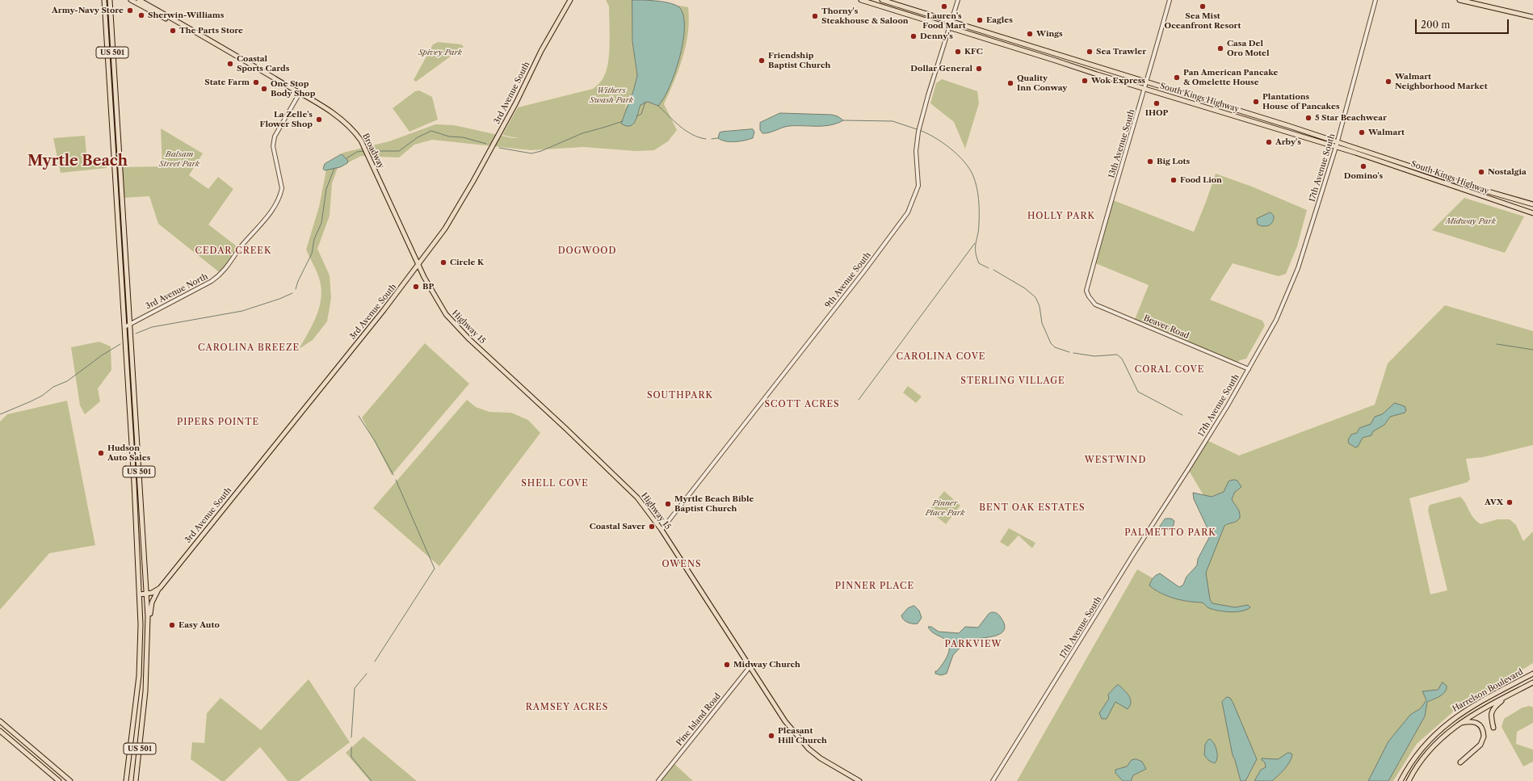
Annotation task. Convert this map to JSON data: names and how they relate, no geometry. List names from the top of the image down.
{
  "streets": {
    "main road": [
      "US 501",
      "3rd Avenue South",
      "South Kings Highway",
      "Broadway",
      "Highway 15",
      "Harrelson Boulevard"
    ],
    "street": [
      "13th Avenue South",
      "17th Avenue South",
      "9th Avenue South",
      "3rd Avenue North",
      "Beaver Road",
      "Pine Island Road"
    ]
  },
  "crossings": [
    ["US 501", "3rd Avenue South"],
    ["US 501", "3rd Avenue North"],
    ["3rd Avenue South", "Broadway"],
    ["3rd Avenue South", "Highway 15"],
    ["South Kings Highway", "13th Avenue South"],
    ["South Kings Highway", "17th Avenue South"],
    ["South Kings Highway", "9th Avenue South"],
    ["13th Avenue South", "Beaver Road"],
    ["Broadway", "3rd Avenue North"],
    ["Broadway", "Highway 15"],
    ["17th Avenue South", "Beaver Road"],
    ["9th Avenue South", "Highway 15"],
    ["Highway 15", "Pine Island Road"]
  ],
  "districts": [
    "Myrtle Beach",
    "HOLLY PARK",
    "CEDAR CREEK",
    "DOGWOOD",
    "CAROLINA BREEZE",
    "CAROLINA COVE",
    "CORAL COVE",
    "STERLING VILLAGE",
    "SOUTHPARK",
    "SCOTT ACRES",
    "PIPERS POINTE",
    "WESTWIND",
    "SHELL COVE",
    "BENT OAK ESTATES",
    "PALMETTO PARK",
    "OWENS",
    "PINNER PLACE",
    "PARKVIEW",
    "RAMSEY ACRES"
  ],
  "parks": [
    "Spivey Park",
    "Withers Swash Park",
    "Balsam Street Park",
    "Midway Park",
    "Pinner Place Park"
  ],
  "places": [
    "Lauren's Food Mart",
    "Sea Mist Oceanfront Resort",
    "Army-Navy Store",
    "Sherwin-Williams",
    "Thorny's Steakhouse & Saloon",
    "Eagles",
    "The Parts Store",
    "Wings",
    "Denny's",
    "Casa Del Oro Motel",
    "KFC",
    "Sea Trawler",
    "Friendship Baptist Church",
    "Coastal Sports Cards",
    "Dollar General",
    "Pan American Pancake & Omelette House",
    "Wok Express",
    "Walmart Neighborhood Market",
    "State Farm",
    "Quality Inn Conway",
    "One Stop Body Shop",
    "Plantations House of Pancakes",
    "IHOP",
    "5 Star Beachwear",
    "La Zelle's Flower Shop",
    "Walmart",
    "Arby's",
    "Big Lots",
    "Domino's",
    "Nostalgia",
    "Food Lion",
    "Circle K",
    "BP",
    "Hudson Auto Sales",
    "AVX",
    "Myrtle Beach Bible Baptist Church",
    "Coastal Saver",
    "Easy Auto",
    "Midway Church",
    "Pleasant Hill Church"
  ],
  "scale_bar": "200 m"
}
